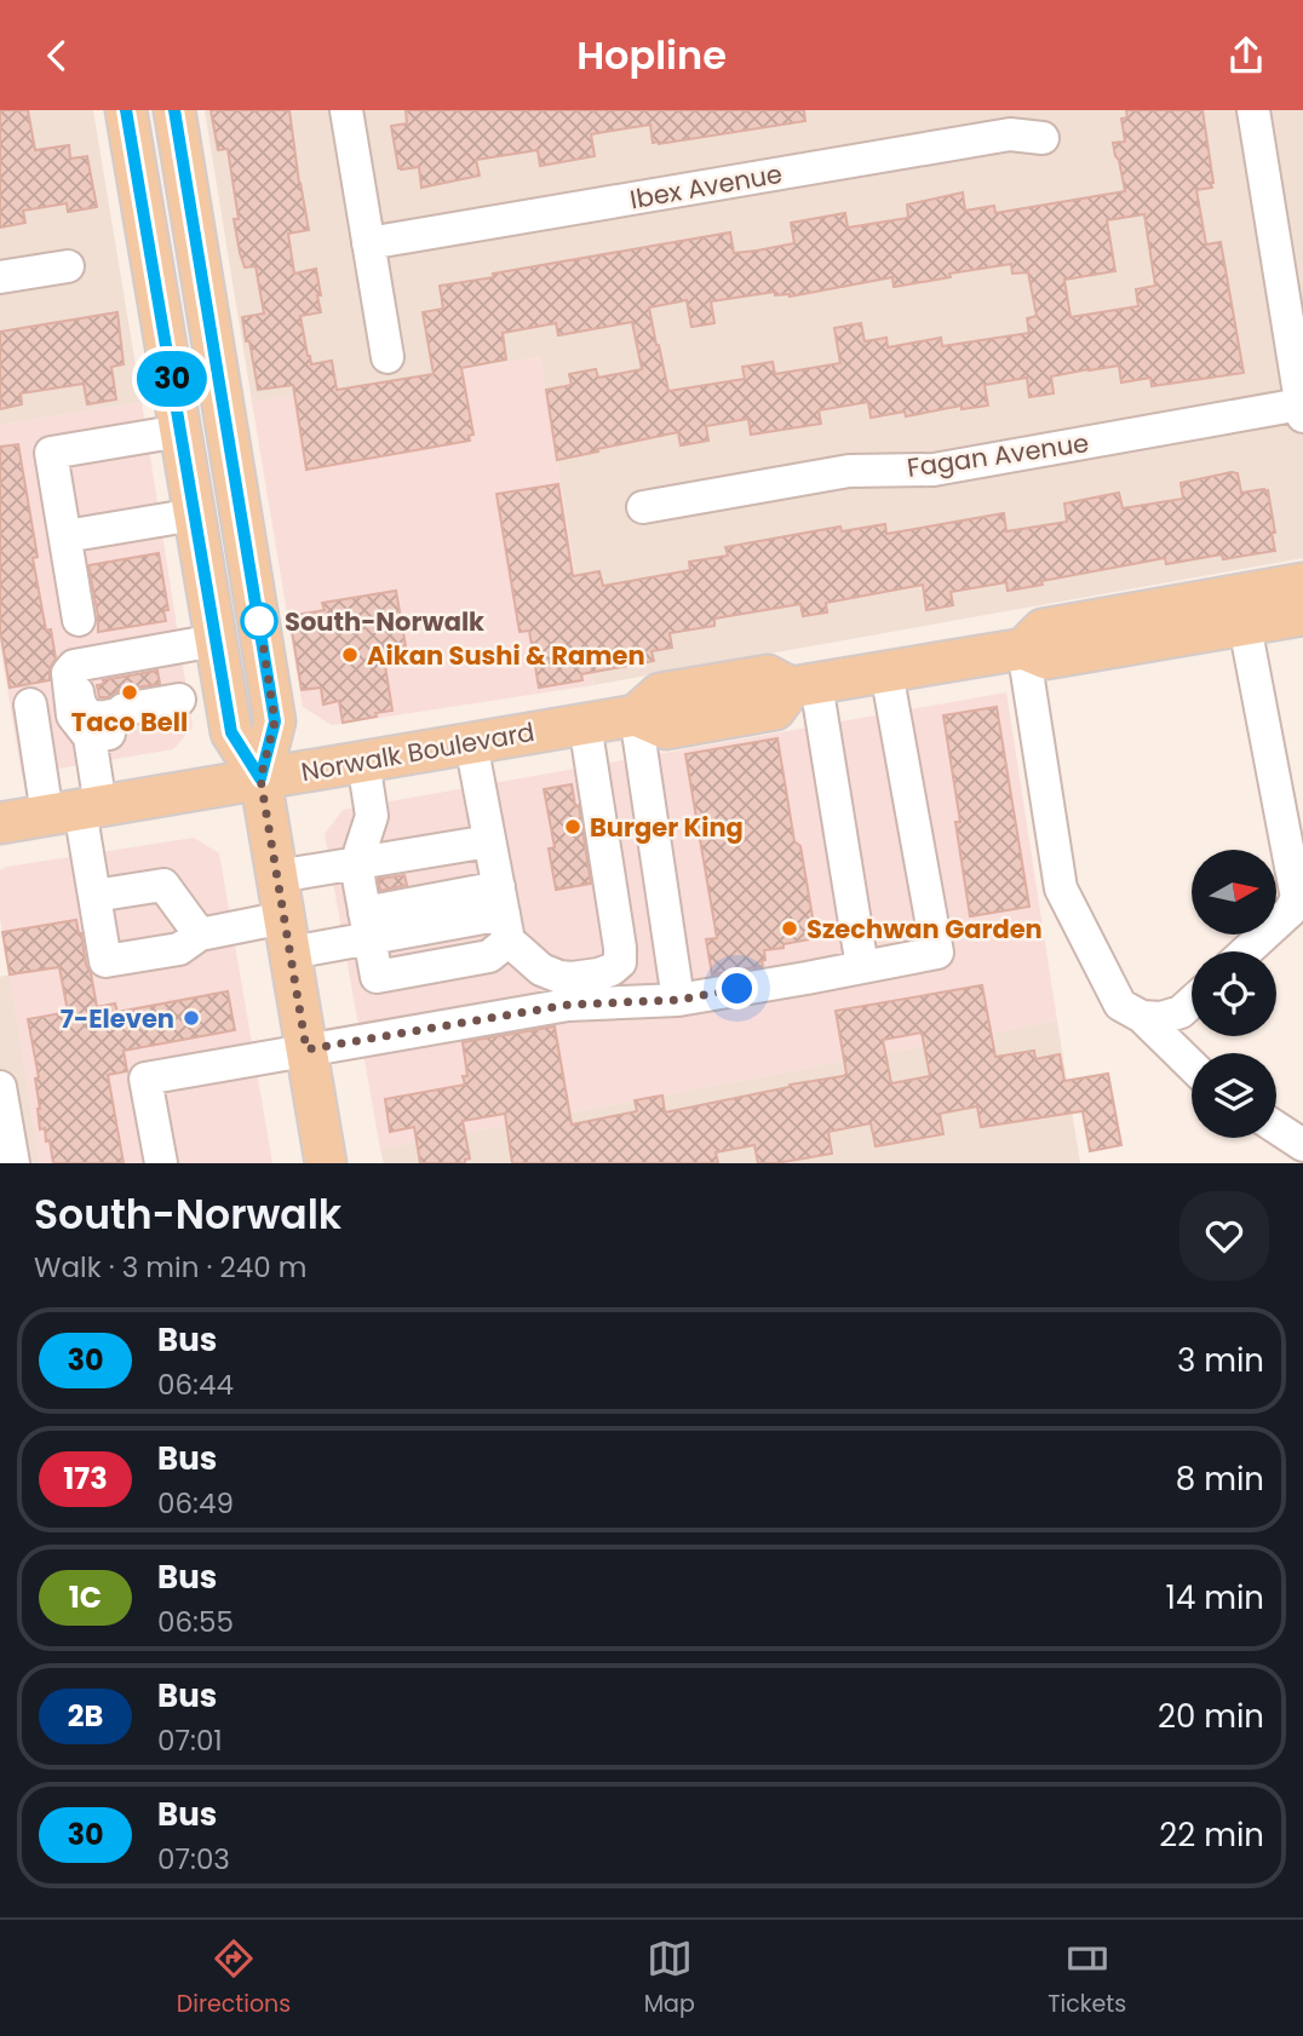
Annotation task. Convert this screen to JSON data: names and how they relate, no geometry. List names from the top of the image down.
{
  "streets": {
    "main road": ["Norwalk Boulevard"],
    "street": ["Ibex Avenue", "Fagan Avenue"]
  },
  "places": [
    "South-Norwalk",
    "Aikan Sushi & Ramen",
    "Taco Bell",
    "Burger King",
    "Szechwan Garden",
    "7-Eleven"
  ],
  "lines": ["bus line 30"],
  "north": "right",
  "page": {
    "header": "Hopline",
    "on_map": "30",
    "heading": ["South-Norwalk", "Walk · 3 min · 240 m"],
    "list": [
      {
        "mark": "30",
        "name": "Bus",
        "note": "06:44",
        "value": "3 min"
      },
      {
        "mark": "173",
        "name": "Bus",
        "note": "06:49",
        "value": "8 min"
      },
      {
        "mark": "1C",
        "name": "Bus",
        "note": "06:55",
        "value": "14 min"
      },
      {
        "mark": "2B",
        "name": "Bus",
        "note": "07:01",
        "value": "20 min"
      },
      {
        "mark": "30",
        "name": "Bus",
        "note": "07:03",
        "value": "22 min"
      }
    ],
    "tabs": ["Directions", "Map", "Tickets"]
  }
}
